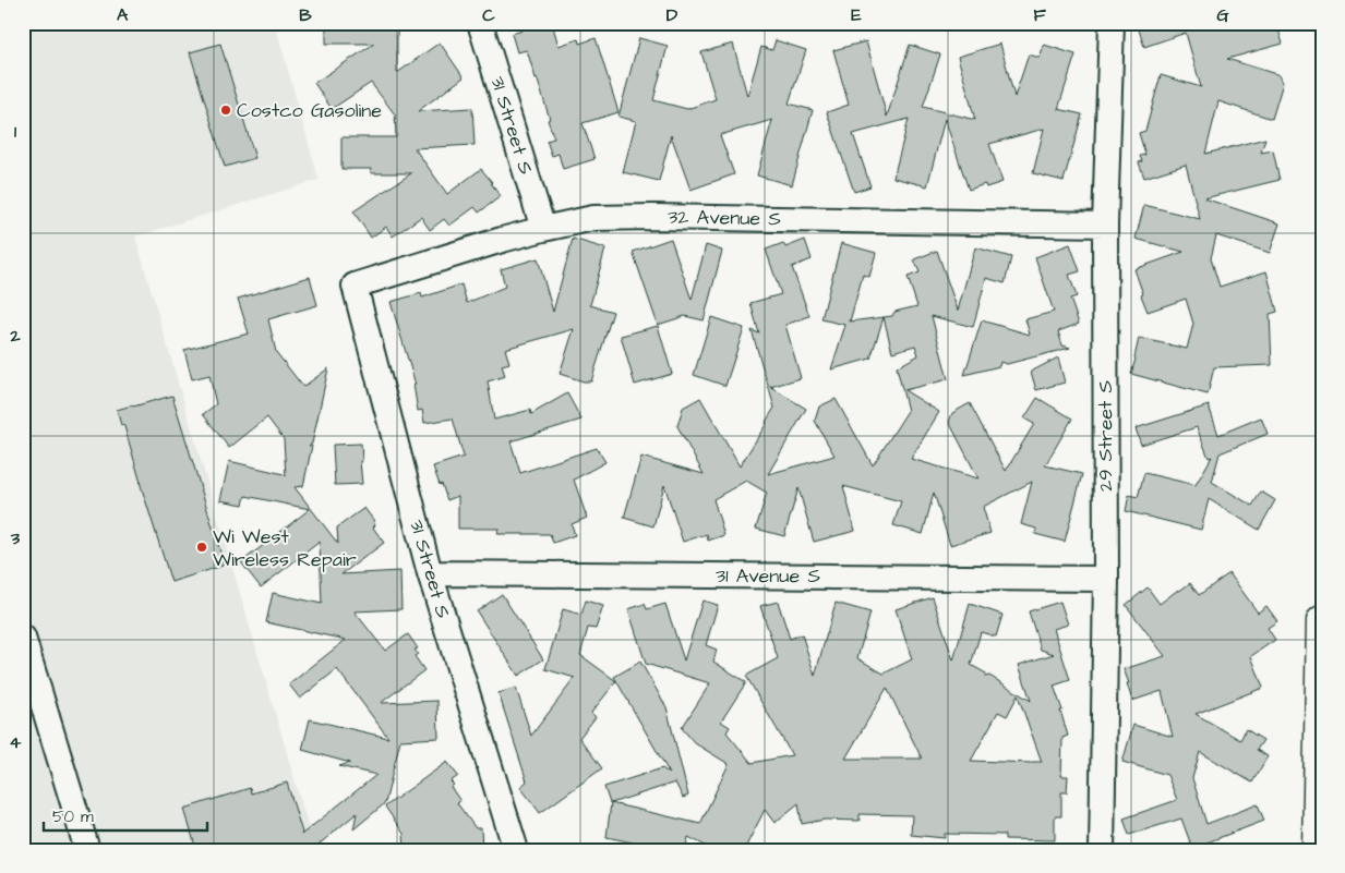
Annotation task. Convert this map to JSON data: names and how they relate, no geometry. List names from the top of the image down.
{
  "streets": {
    "street": [
      "31 Street S",
      "32 Avenue S",
      "29 Street S",
      "31 Avenue S"
    ]
  },
  "crossings": [
    ["31 Street S", "32 Avenue S"],
    ["31 Street S", "31 Avenue S"],
    ["32 Avenue S", "29 Street S"],
    ["29 Street S", "31 Avenue S"]
  ],
  "places": ["Costco Gasoline", "Wi West Wireless Repair"],
  "scale_bar": "50 m",
  "grid": {
    "columns": [
      "A",
      "B",
      "C",
      "D",
      "E",
      "F",
      "G"
    ],
    "rows": [
      "1",
      "2",
      "3",
      "4"
    ]
  }
}
